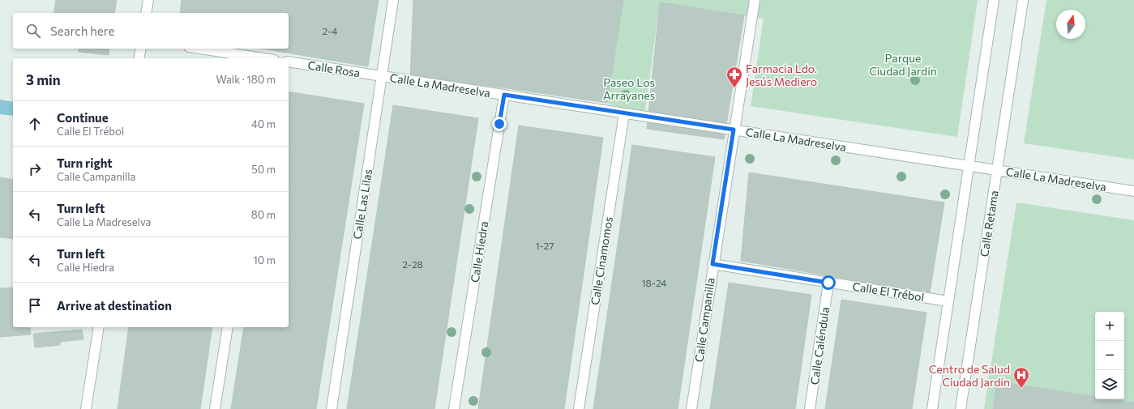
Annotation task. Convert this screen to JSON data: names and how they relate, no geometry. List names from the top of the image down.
{
  "streets": {
    "street": [
      "Calle Rosa",
      "Calle La Madreselva",
      "Calle Las Lilas",
      "Calle Retama",
      "Calle Hiedra",
      "Calle Cinamomos",
      "Calle El Trébol",
      "Calle Campanilla",
      "Calle Caléndula"
    ]
  },
  "crossings": [
    ["Calle Rosa", "Calle La Madreselva"],
    ["Calle Rosa", "Calle Las Lilas"],
    ["Calle La Madreselva", "Calle Las Lilas"],
    ["Calle La Madreselva", "Calle Retama"],
    ["Calle La Madreselva", "Calle Hiedra"],
    ["Calle La Madreselva", "Calle Cinamomos"],
    ["Calle La Madreselva", "Calle Campanilla"],
    ["Calle El Trébol", "Calle Campanilla"],
    ["Calle El Trébol", "Calle Caléndula"]
  ],
  "parks": ["Parque Ciudad Jardín", "Paseo Los Arrayanes"],
  "places": {
    "pharmacy": ["Farmacia Ldo. Jesús Mediero"],
    "hospital": ["Centro de Salud Ciudad Jardín"]
  },
  "house_numbers": [
    "2-4",
    "1-27",
    "2-28",
    "18-24"
  ],
  "north": "top",
  "page": {
    "search": "Search here",
    "heading": ["3 min", "Walk · 180 m"],
    "list": [
      ["Continue", "Calle El Trébol", "40 m"],
      ["Turn right", "Calle Campanilla", "50 m"],
      ["Turn left", "Calle La Madreselva", "80 m"],
      ["Turn left", "Calle Hiedra", "10 m"],
      "Arrive at destination"
    ],
    "map_buttons": ["+", "−"]
  }
}
